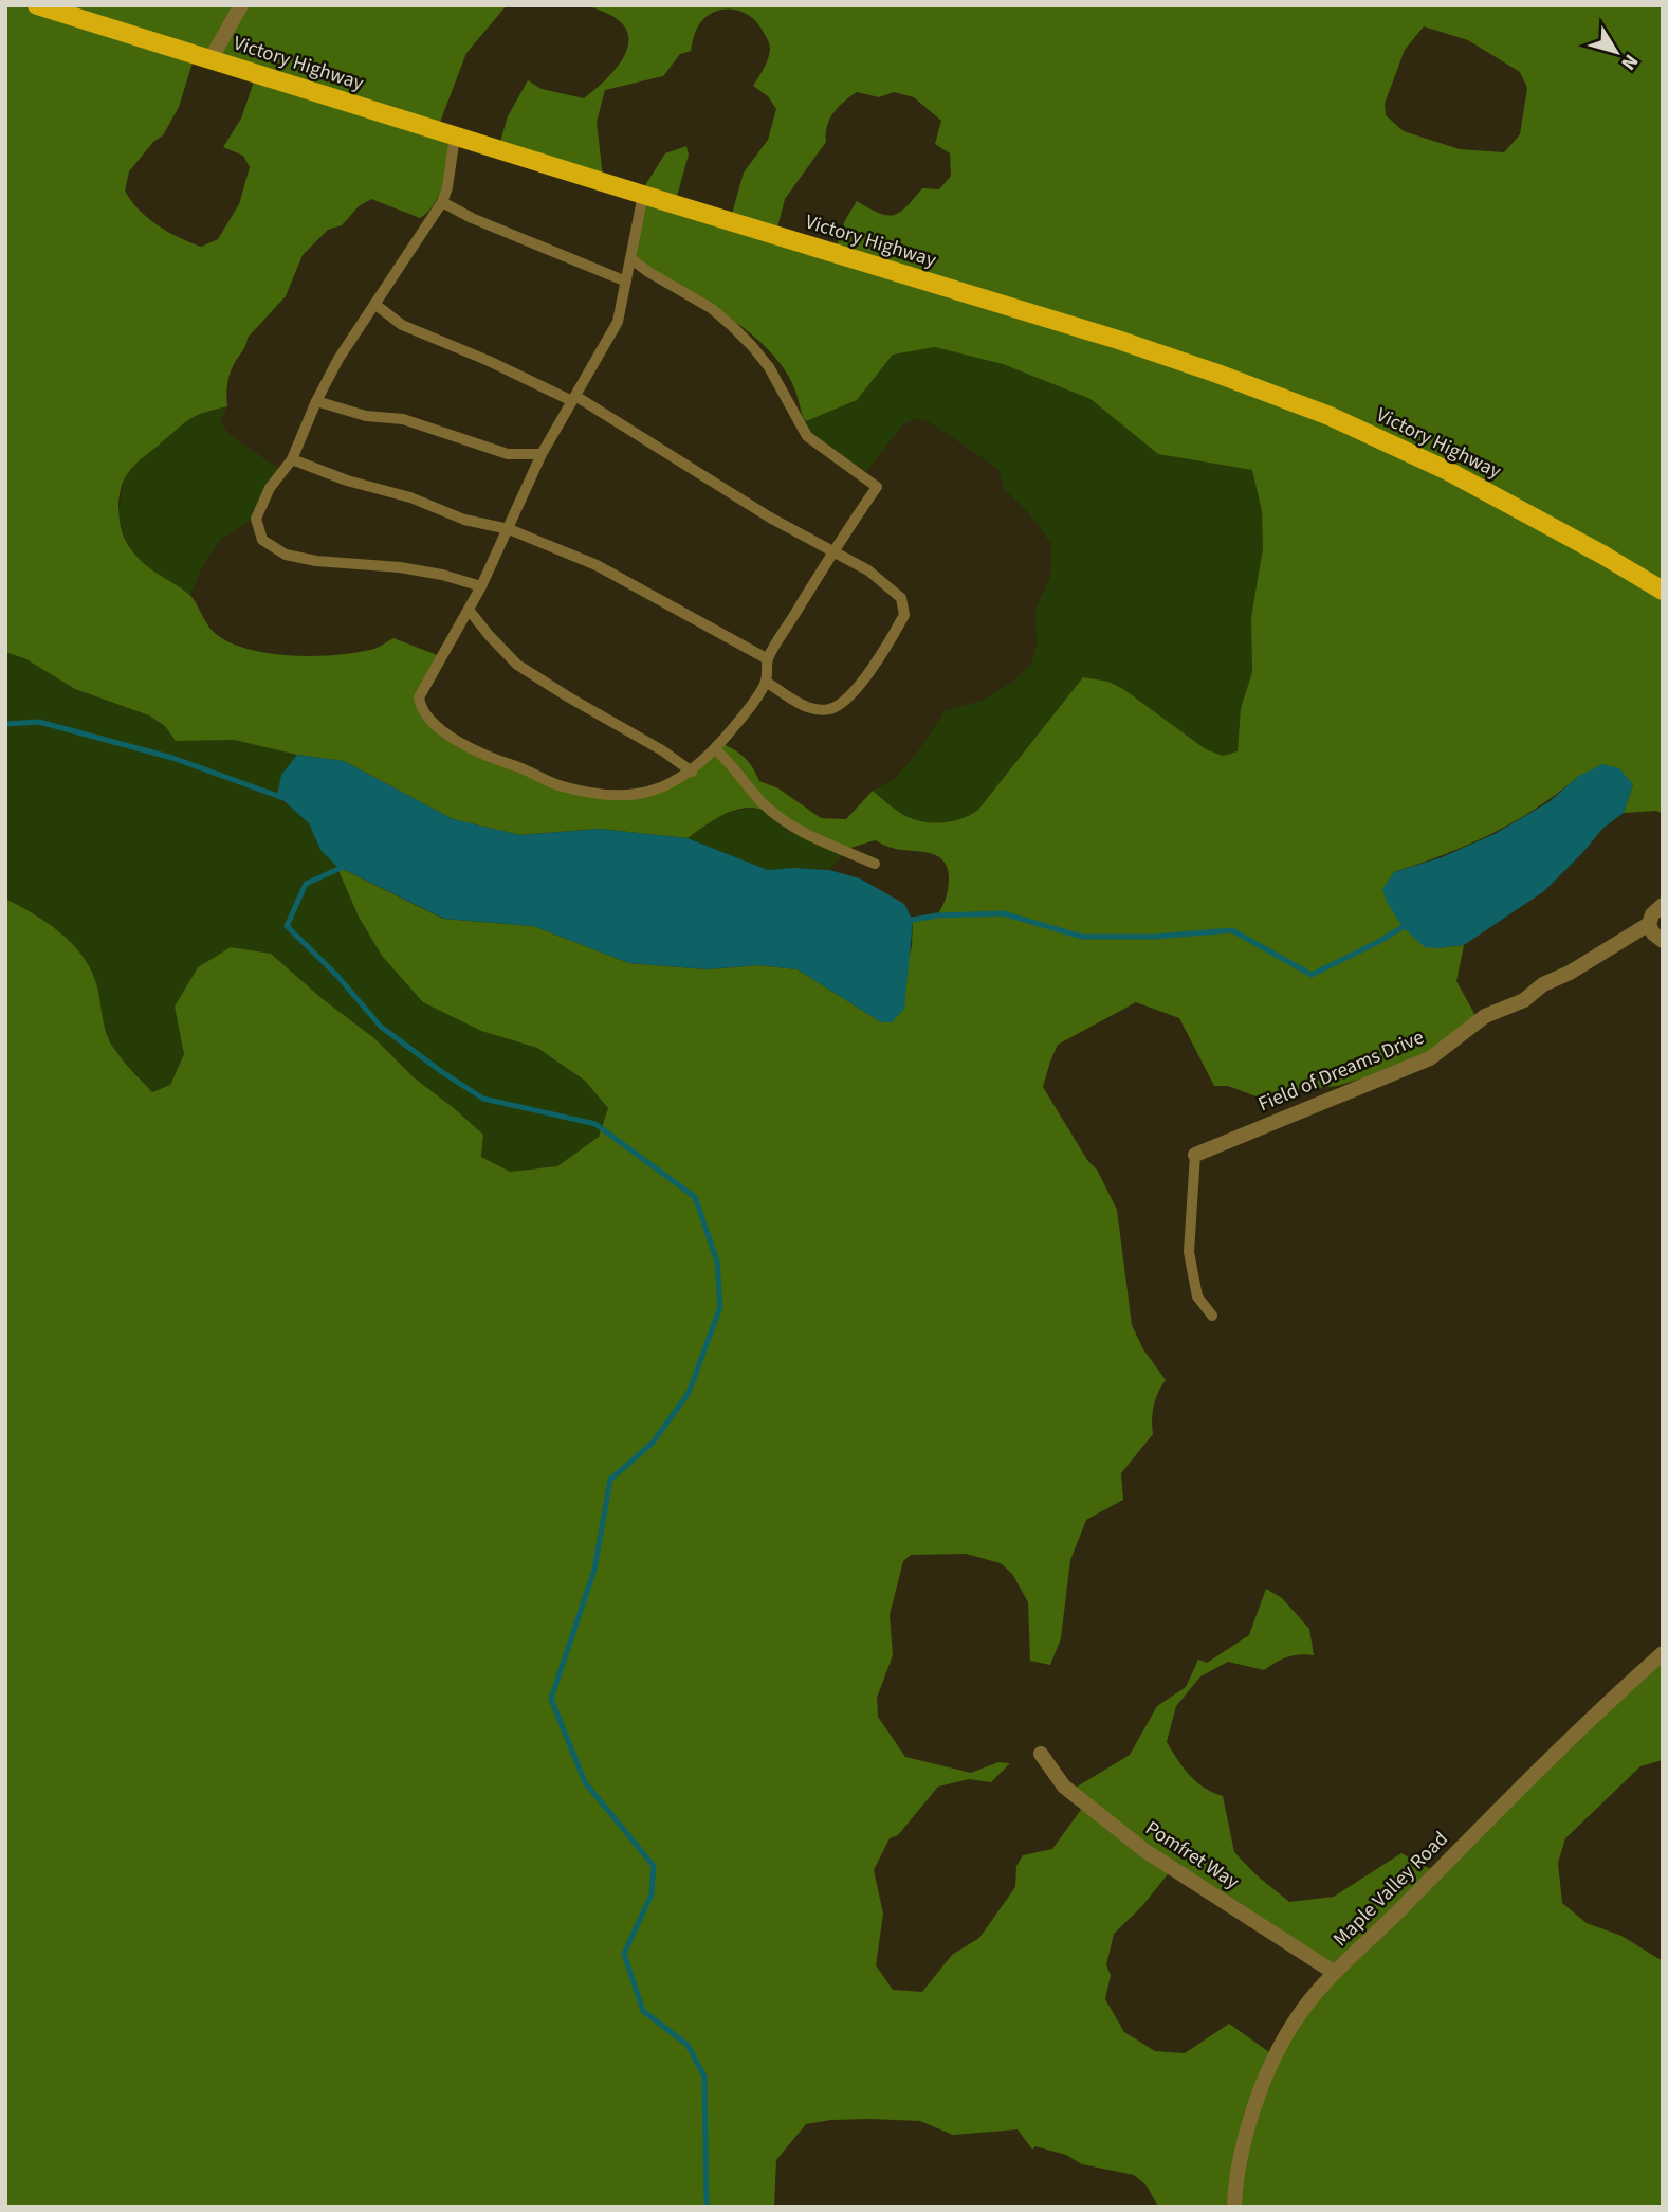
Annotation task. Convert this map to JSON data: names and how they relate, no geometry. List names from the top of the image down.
{
  "streets": {
    "main road": ["Victory Highway"],
    "street": ["Field of Dreams Drive", "Pomfret Way", "Maple Valley Road"]
  },
  "crossings": [
    ["Pomfret Way", "Maple Valley Road"]
  ],
  "north": "bottom right"
}
